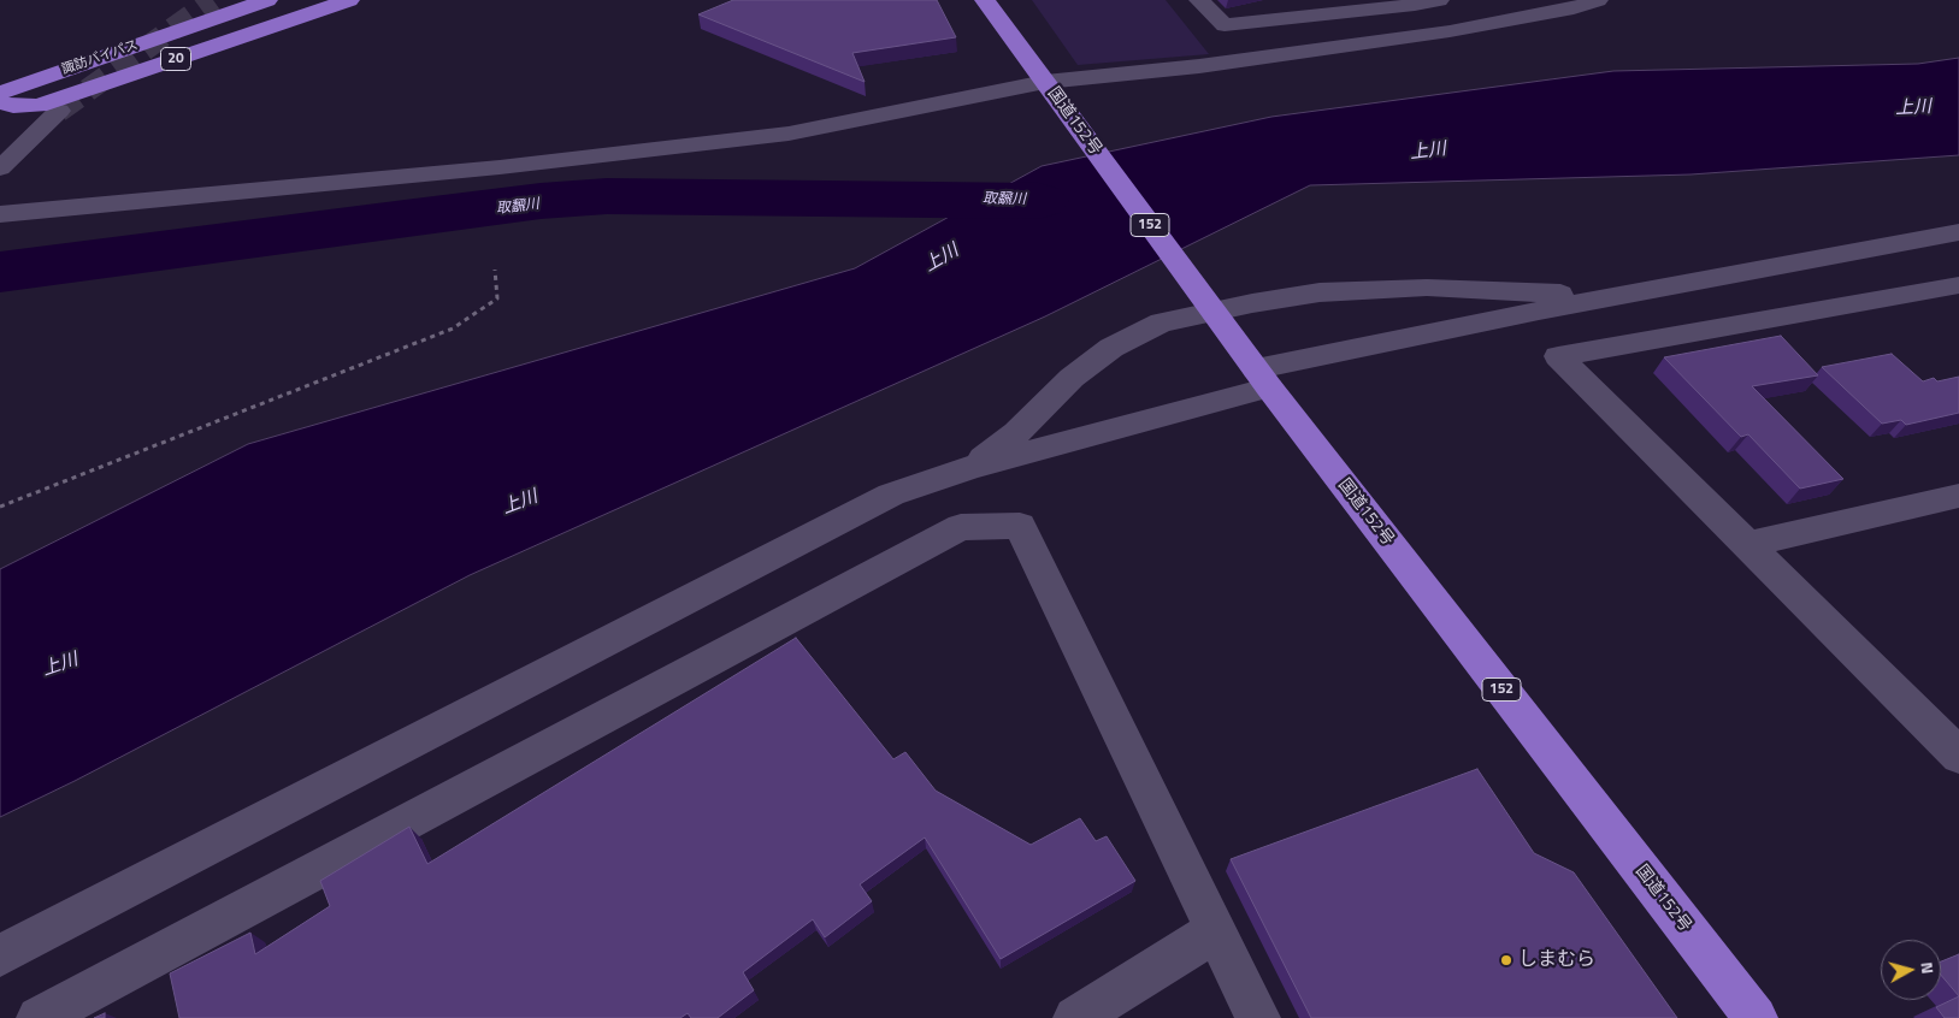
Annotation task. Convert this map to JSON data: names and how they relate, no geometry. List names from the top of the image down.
{
  "streets": {
    "highway": [
      "諏訪バイパス",
      "20",
      "国道152号",
      "152"
    ]
  },
  "water": ["上川", "取飜川"],
  "places": ["しまむら"],
  "north": "right"
}
